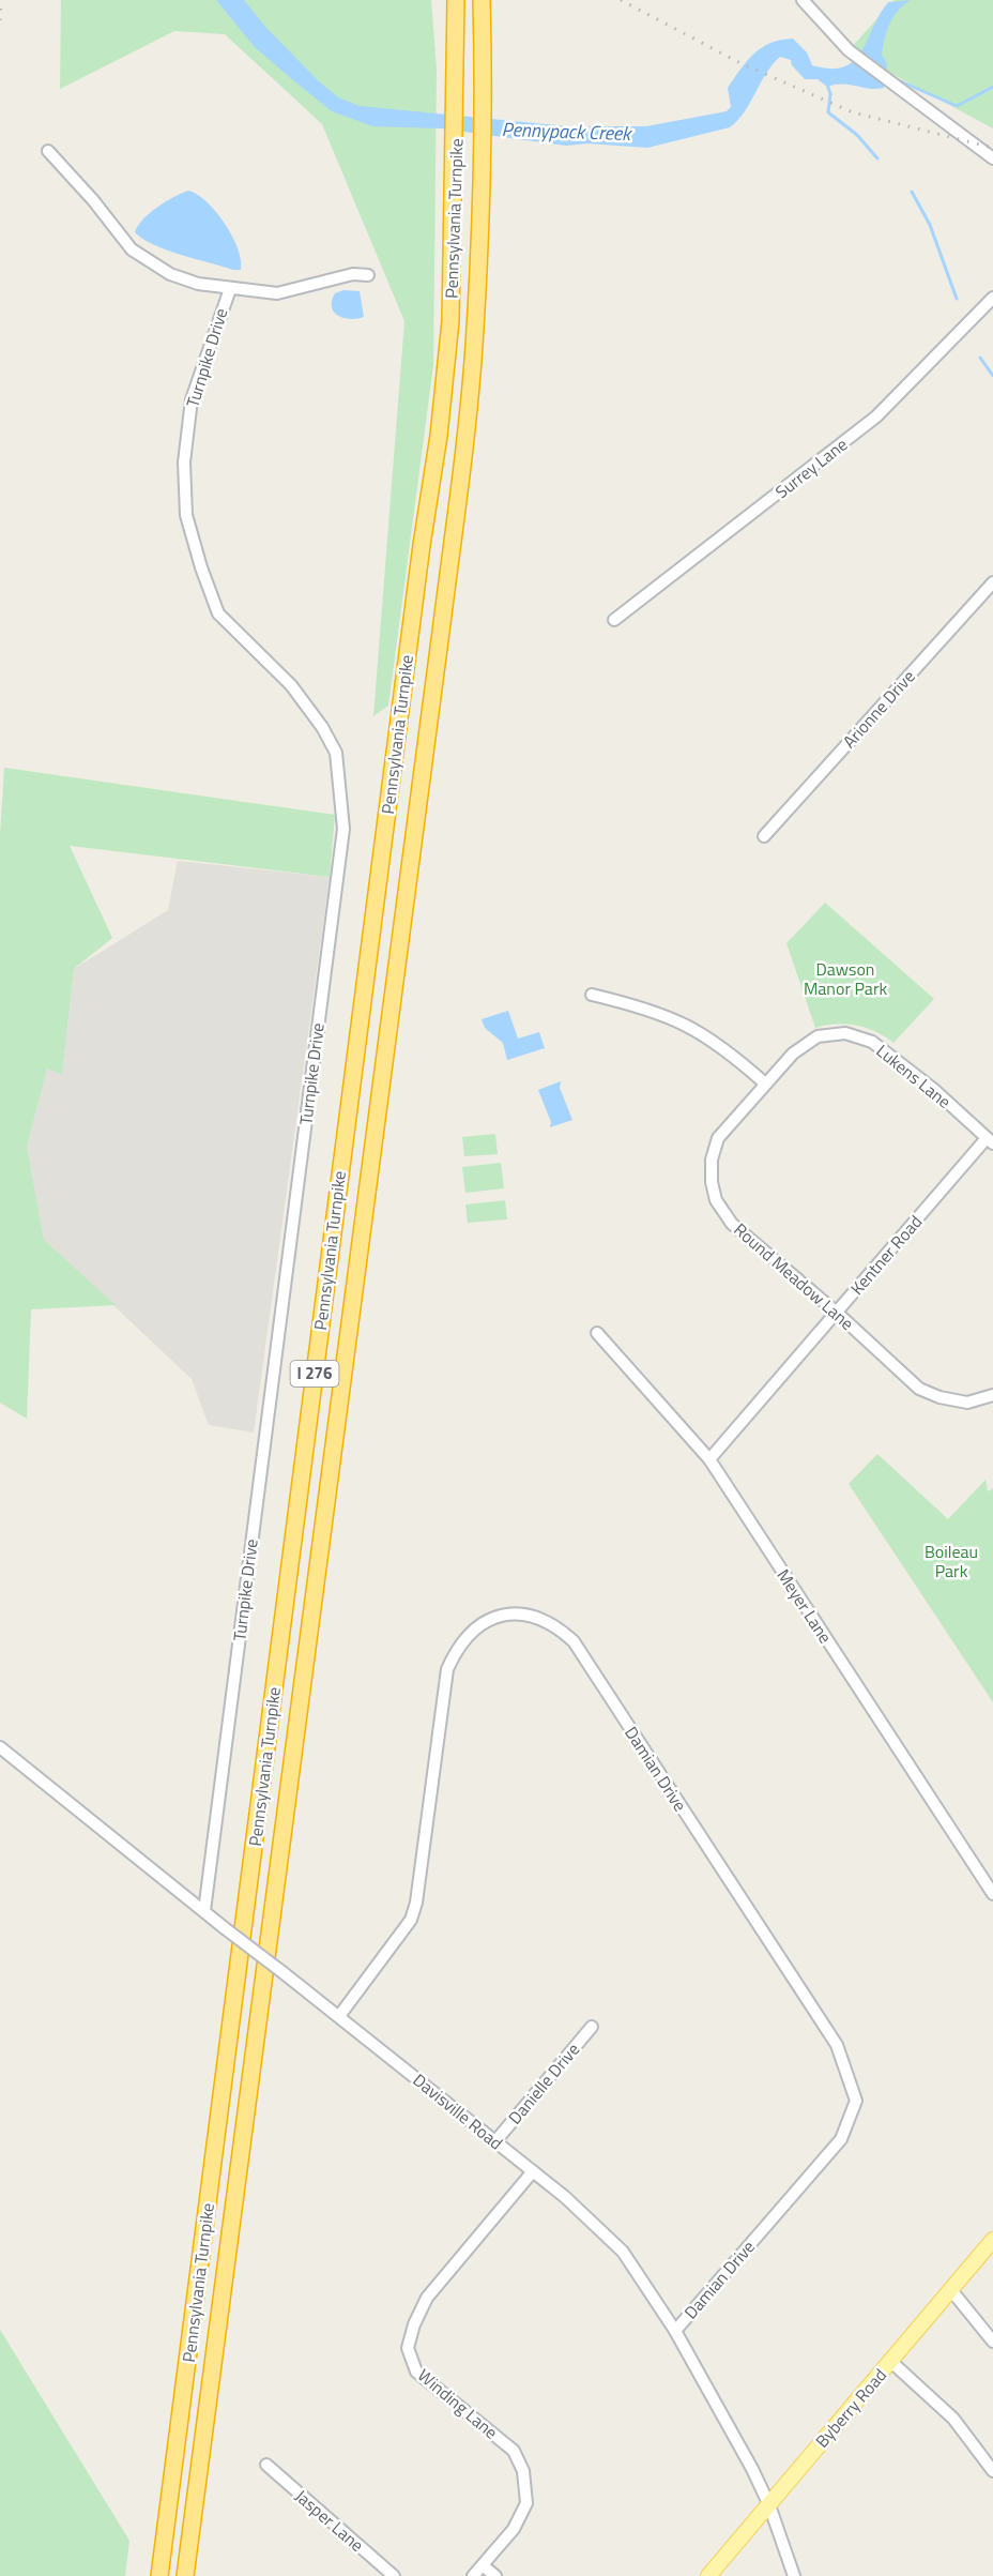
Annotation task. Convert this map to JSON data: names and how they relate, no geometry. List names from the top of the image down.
{
  "streets": {
    "highway": ["Pennsylvania Turnpike", "I 276"],
    "main road": ["Byberry Road"],
    "street": [
      "Turnpike Drive",
      "Surrey Lane",
      "Arionne Drive",
      "Lukens Lane",
      "Kentner Road",
      "Round Meadow Lane",
      "Meyer Lane",
      "Damian Drive",
      "Danielle Drive",
      "Davisville Road",
      "Winding Lane",
      "Jasper Lane"
    ]
  },
  "crossings": [
    ["Turnpike Drive", "Davisville Road"],
    ["Lukens Lane", "Kentner Road"],
    ["Lukens Lane", "Round Meadow Lane"],
    ["Kentner Road", "Round Meadow Lane"],
    ["Kentner Road", "Meyer Lane"],
    ["Damian Drive", "Davisville Road"],
    ["Danielle Drive", "Davisville Road"],
    ["Davisville Road", "Winding Lane"],
    ["Davisville Road", "Byberry Road"]
  ],
  "water": ["Pennypack Creek"],
  "parks": ["Dawson Manor Park", "Boileau Park"]
}
